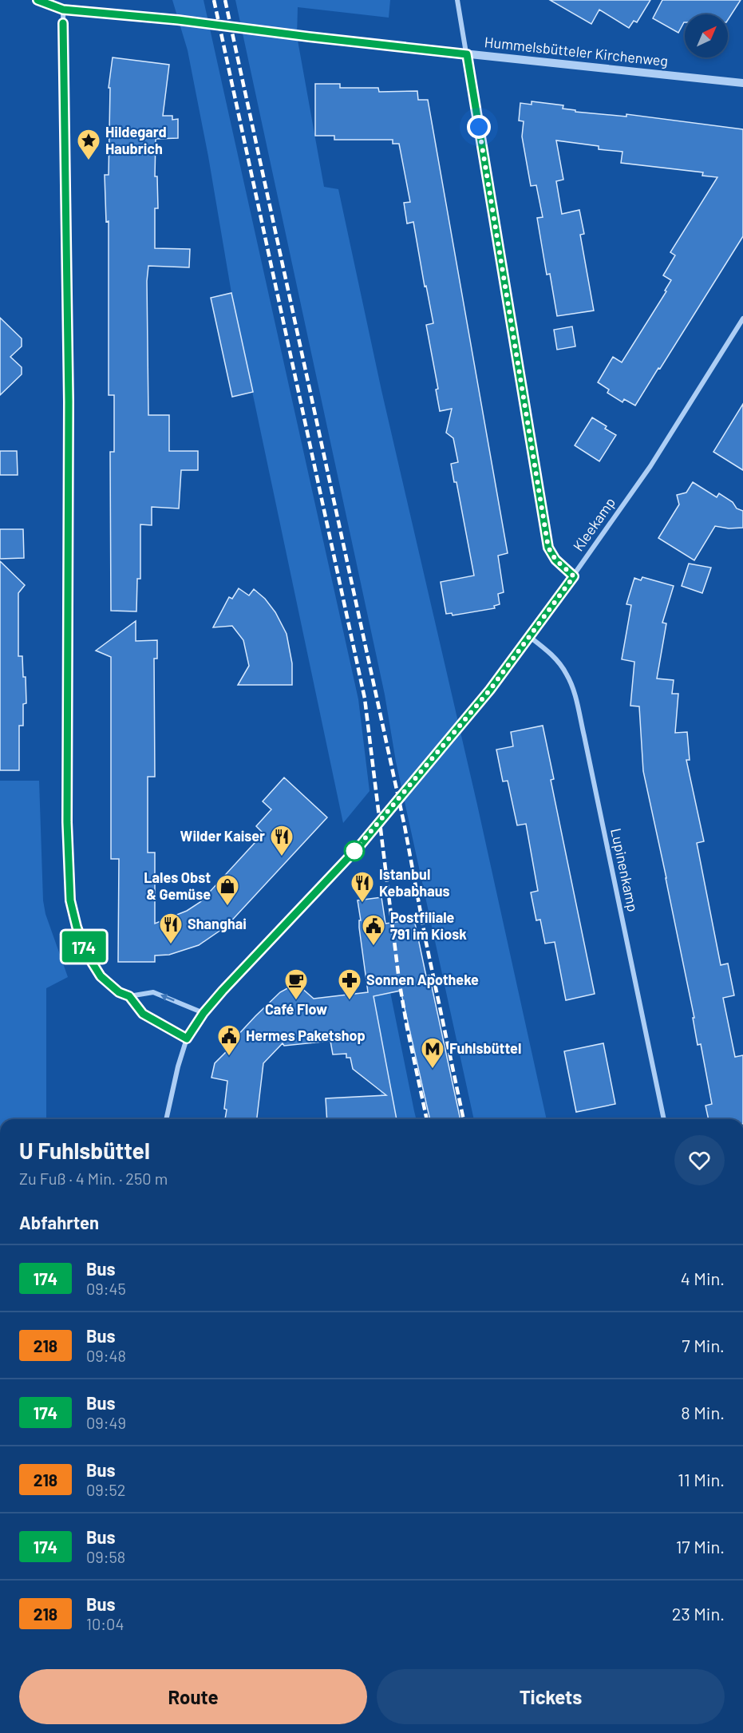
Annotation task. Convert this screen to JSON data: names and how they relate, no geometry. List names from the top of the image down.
{
  "streets": {
    "street": ["Hummelsbütteler Kirchenweg", "Kleekamp", "Lupinenkamp"]
  },
  "crossings": [
    ["Kleekamp", "Lupinenkamp"]
  ],
  "places": {
    "place": ["Hildegard Haubrich"],
    "restaurant": ["Wilder Kaiser", "Istanbul Kebabhaus", "Shanghai"],
    "shop": ["Lales Obst & Gemüse"],
    "public building": ["Postfiliale 791 im Kiosk", "Hermes Paketshop"],
    "cafe": ["Café Flow"],
    "pharmacy": ["Sonnen Apotheke"],
    "metro station": ["Fuhlsbüttel"]
  },
  "lines": ["bus line 174"],
  "north": "top right",
  "page": {
    "on_map": "174",
    "heading": [
      ["U Fuhlsbüttel", "Zu Fuß · 4 Min. · 250 m"],
      "Abfahrten"
    ],
    "list": [
      {
        "mark": "174",
        "name": "Bus",
        "note": "09:45",
        "value": "4 Min."
      },
      {
        "mark": "218",
        "name": "Bus",
        "note": "09:48",
        "value": "7 Min."
      },
      {
        "mark": "174",
        "name": "Bus",
        "note": "09:49",
        "value": "8 Min."
      },
      {
        "mark": "218",
        "name": "Bus",
        "note": "09:52",
        "value": "11 Min."
      },
      {
        "mark": "174",
        "name": "Bus",
        "note": "09:58",
        "value": "17 Min."
      },
      {
        "mark": "218",
        "name": "Bus",
        "note": "10:04",
        "value": "23 Min."
      }
    ],
    "buttons": ["Route", "Tickets"]
  }
}
